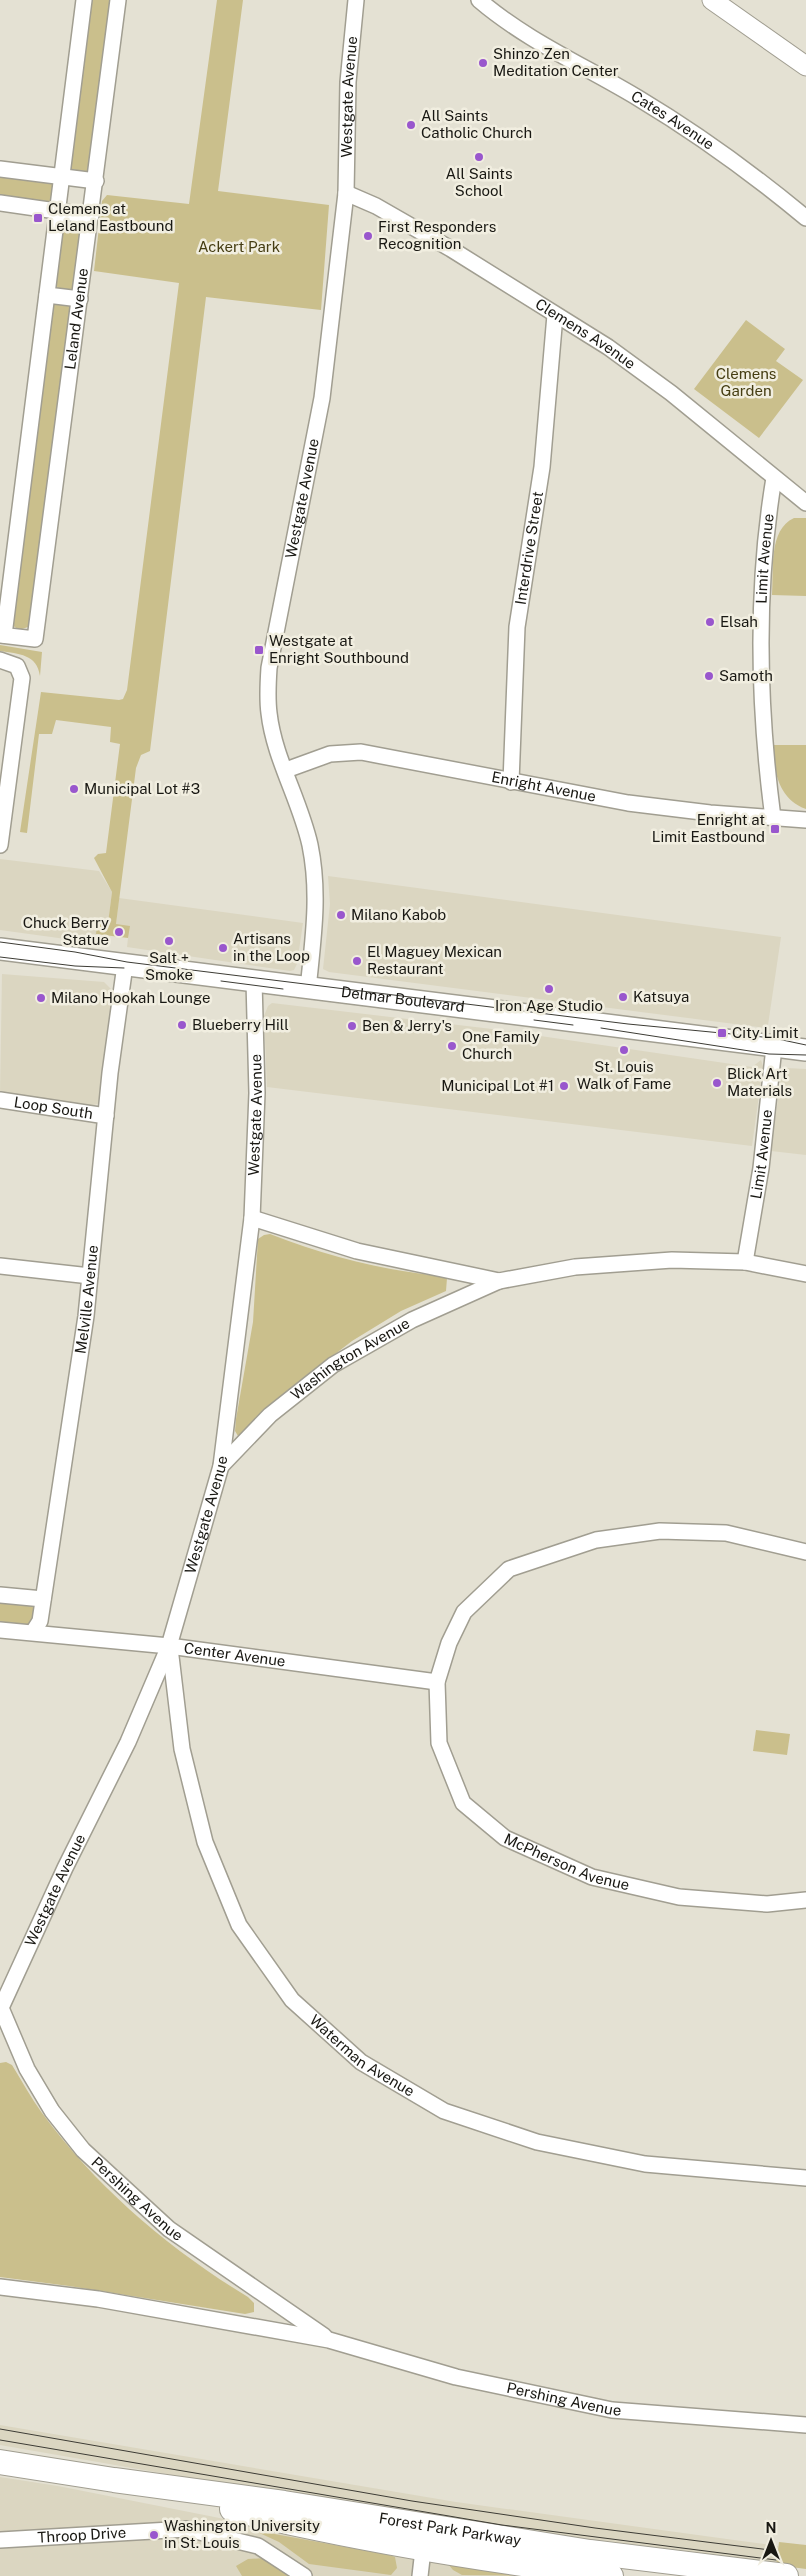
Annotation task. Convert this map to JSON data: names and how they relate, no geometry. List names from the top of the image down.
{
  "streets": {
    "main road": ["Delmar Boulevard", "Forest Park Parkway"],
    "street": [
      "Westgate Avenue",
      "Cates Avenue",
      "Leland Avenue",
      "Clemens Avenue",
      "Interdrive Street",
      "Limit Avenue",
      "Enright Avenue",
      "Loop South",
      "Melville Avenue",
      "Washington Avenue",
      "Center Avenue",
      "McPherson Avenue",
      "Waterman Avenue",
      "Pershing Avenue",
      "Throop Drive"
    ]
  },
  "crossings": [
    ["Westgate Avenue", "Clemens Avenue"],
    ["Westgate Avenue", "Enright Avenue"],
    ["Westgate Avenue", "Delmar Boulevard"],
    ["Westgate Avenue", "Washington Avenue"],
    ["Westgate Avenue", "Center Avenue"],
    ["Westgate Avenue", "Waterman Avenue"],
    ["Westgate Avenue", "Pershing Avenue"],
    ["Clemens Avenue", "Interdrive Street"],
    ["Clemens Avenue", "Limit Avenue"],
    ["Interdrive Street", "Enright Avenue"],
    ["Limit Avenue", "Enright Avenue"],
    ["Limit Avenue", "Delmar Boulevard"],
    ["Limit Avenue", "Washington Avenue"],
    ["Delmar Boulevard", "Melville Avenue"],
    ["Loop South", "Melville Avenue"],
    ["Melville Avenue", "Center Avenue"],
    ["Center Avenue", "McPherson Avenue"],
    ["Center Avenue", "Waterman Avenue"]
  ],
  "parks": ["Ackert Park", "Clemens Garden"],
  "places": {
    "other": [
      "Shinzo Zen Meditation Center",
      "All Saints Catholic Church",
      "All Saints School",
      "First Responders Recognition",
      "Elsah",
      "Samoth",
      "Municipal Lot #3",
      "Milano Kabob",
      "Chuck Berry Statue",
      "Salt + Smoke",
      "Artisans in the Loop",
      "El Maguey Mexican Restaurant",
      "Iron Age Studio",
      "Katsuya",
      "Milano Hookah Lounge",
      "Blueberry Hill",
      "Ben & Jerry's",
      "One Family Church",
      "St. Louis Walk of Fame",
      "Blick Art Materials",
      "Municipal Lot #1",
      "Washington University in St. Louis"
    ],
    "transit": [
      "Clemens at Leland Eastbound",
      "Westgate at Enright Southbound",
      "Enright at Limit Eastbound",
      "City Limit"
    ]
  },
  "north": "top"
}
